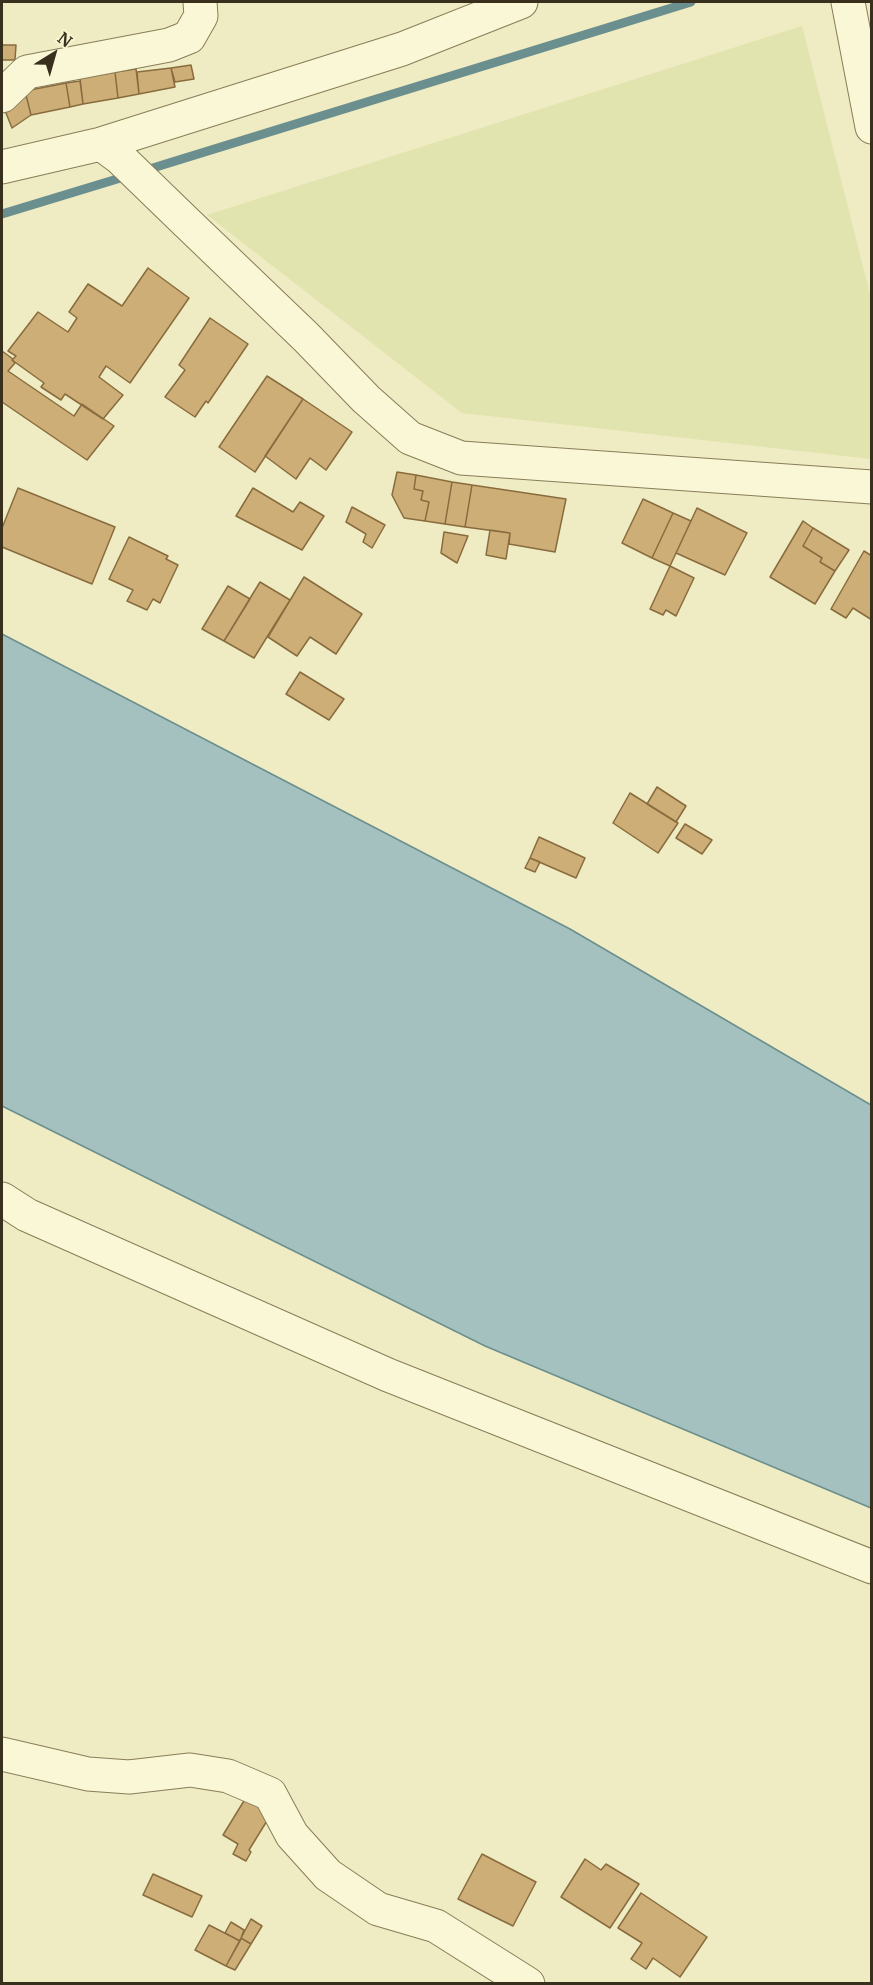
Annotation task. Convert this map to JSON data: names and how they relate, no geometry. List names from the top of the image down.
{
  "north": "top right"
}
